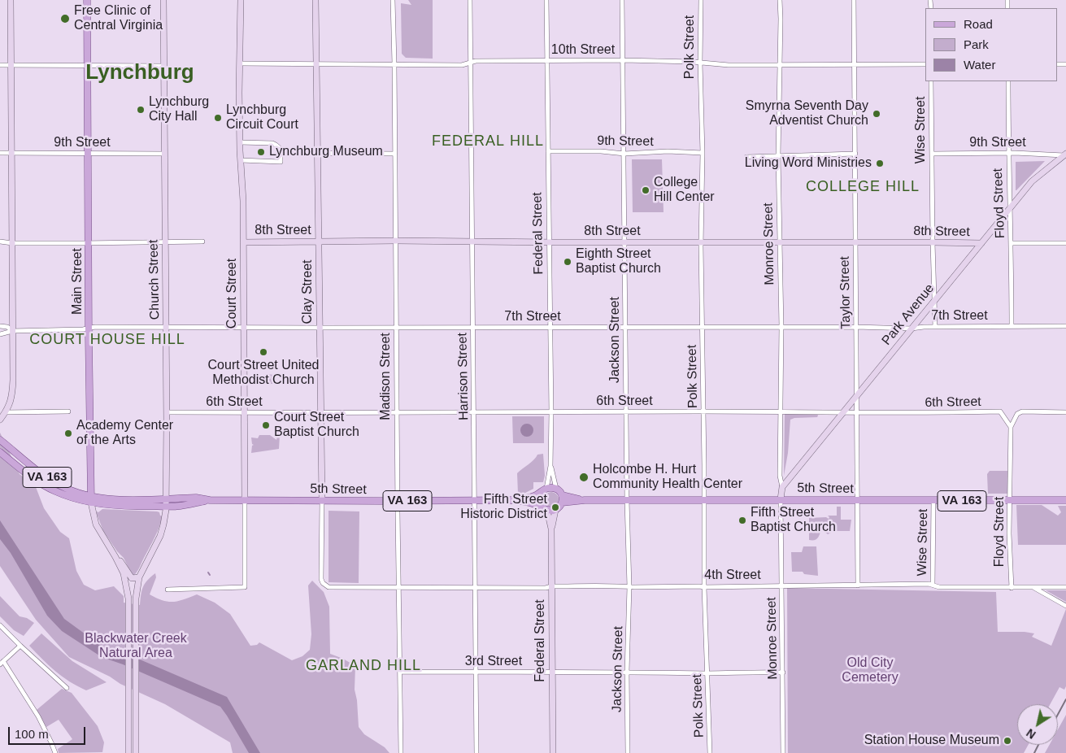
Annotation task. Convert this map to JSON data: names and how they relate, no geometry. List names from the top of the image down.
{
  "streets": {
    "main road": ["Main Street", "VA 163", "5th Street"],
    "street": [
      "Polk Street",
      "10th Street",
      "Wise Street",
      "9th Street",
      "Floyd Street",
      "8th Street",
      "Federal Street",
      "Monroe Street",
      "Church Street",
      "Clay Street",
      "Taylor Street",
      "Court Street",
      "Park Avenue",
      "7th Street",
      "Jackson Street",
      "Madison Street",
      "Harrison Street",
      "6th Street",
      "4th Street",
      "3rd Street"
    ]
  },
  "crossings": [
    ["Polk Street", "10th Street"],
    ["Polk Street", "9th Street"],
    ["Polk Street", "8th Street"],
    ["Polk Street", "7th Street"],
    ["Polk Street", "6th Street"],
    ["Polk Street", "5th Street"],
    ["Polk Street", "4th Street"],
    ["Polk Street", "3rd Street"],
    ["10th Street", "Federal Street"],
    ["10th Street", "Monroe Street"],
    ["10th Street", "Clay Street"],
    ["10th Street", "Taylor Street"],
    ["10th Street", "Court Street"],
    ["10th Street", "Jackson Street"],
    ["10th Street", "Madison Street"],
    ["10th Street", "Harrison Street"],
    ["Wise Street", "9th Street"],
    ["Wise Street", "8th Street"],
    ["Wise Street", "Park Avenue"],
    ["Wise Street", "7th Street"],
    ["Wise Street", "5th Street"],
    ["Wise Street", "4th Street"],
    ["9th Street", "Floyd Street"],
    ["9th Street", "Federal Street"],
    ["9th Street", "Church Street"],
    ["9th Street", "Main Street"],
    ["9th Street", "Park Avenue"],
    ["9th Street", "Jackson Street"],
    ["Floyd Street", "Park Avenue"],
    ["Floyd Street", "7th Street"],
    ["Floyd Street", "6th Street"],
    ["Floyd Street", "5th Street"],
    ["Floyd Street", "4th Street"],
    ["8th Street", "Federal Street"],
    ["8th Street", "Monroe Street"],
    ["8th Street", "Clay Street"],
    ["8th Street", "Taylor Street"],
    ["8th Street", "Court Street"],
    ["8th Street", "Park Avenue"],
    ["8th Street", "Jackson Street"],
    ["8th Street", "Madison Street"],
    ["8th Street", "Harrison Street"],
    ["Federal Street", "7th Street"],
    ["Federal Street", "6th Street"],
    ["Federal Street", "5th Street"],
    ["Federal Street", "4th Street"],
    ["Federal Street", "3rd Street"],
    ["Monroe Street", "Park Avenue"],
    ["Monroe Street", "7th Street"],
    ["Monroe Street", "6th Street"],
    ["Monroe Street", "5th Street"],
    ["Monroe Street", "4th Street"],
    ["Monroe Street", "3rd Street"],
    ["Church Street", "7th Street"],
    ["Church Street", "6th Street"],
    ["Church Street", "5th Street"],
    ["Main Street", "7th Street"],
    ["Main Street", "5th Street"],
    ["Clay Street", "7th Street"],
    ["Clay Street", "6th Street"],
    ["Clay Street", "5th Street"],
    ["Clay Street", "4th Street"],
    ["Taylor Street", "Park Avenue"],
    ["Taylor Street", "7th Street"],
    ["Taylor Street", "6th Street"],
    ["Taylor Street", "5th Street"],
    ["Taylor Street", "4th Street"],
    ["Court Street", "7th Street"],
    ["Court Street", "6th Street"],
    ["Court Street", "5th Street"],
    ["Park Avenue", "7th Street"],
    ["Park Avenue", "6th Street"],
    ["7th Street", "Jackson Street"],
    ["7th Street", "Madison Street"],
    ["7th Street", "Harrison Street"],
    ["Jackson Street", "6th Street"],
    ["Jackson Street", "5th Street"],
    ["Jackson Street", "4th Street"],
    ["Jackson Street", "3rd Street"],
    ["Madison Street", "6th Street"],
    ["Madison Street", "5th Street"],
    ["Madison Street", "4th Street"],
    ["Madison Street", "3rd Street"],
    ["Harrison Street", "6th Street"],
    ["Harrison Street", "5th Street"],
    ["Harrison Street", "4th Street"],
    ["Harrison Street", "3rd Street"]
  ],
  "districts": [
    "Lynchburg",
    "FEDERAL HILL",
    "COLLEGE HILL",
    "COURT HOUSE HILL",
    "GARLAND HILL"
  ],
  "parks": ["Blackwater Creek Natural Area", "Old City Cemetery"],
  "places": [
    "Free Clinic of Central Virginia",
    "Lynchburg City Hall",
    "Smyrna Seventh Day Adventist Church",
    "Lynchburg Circuit Court",
    "Lynchburg Museum",
    "Living Word Ministries",
    "College Hill Center",
    "Eighth Street Baptist Church",
    "Court Street United Methodist Church",
    "Court Street Baptist Church",
    "Academy Center of the Arts",
    "Holcombe H. Hurt Community Health Center",
    "Fifth Street Historic District",
    "Fifth Street Baptist Church",
    "Station House Museum"
  ],
  "legend": ["Road", "Park", "Water"],
  "scale_bar": "100 m",
  "north": "bottom left"
}
